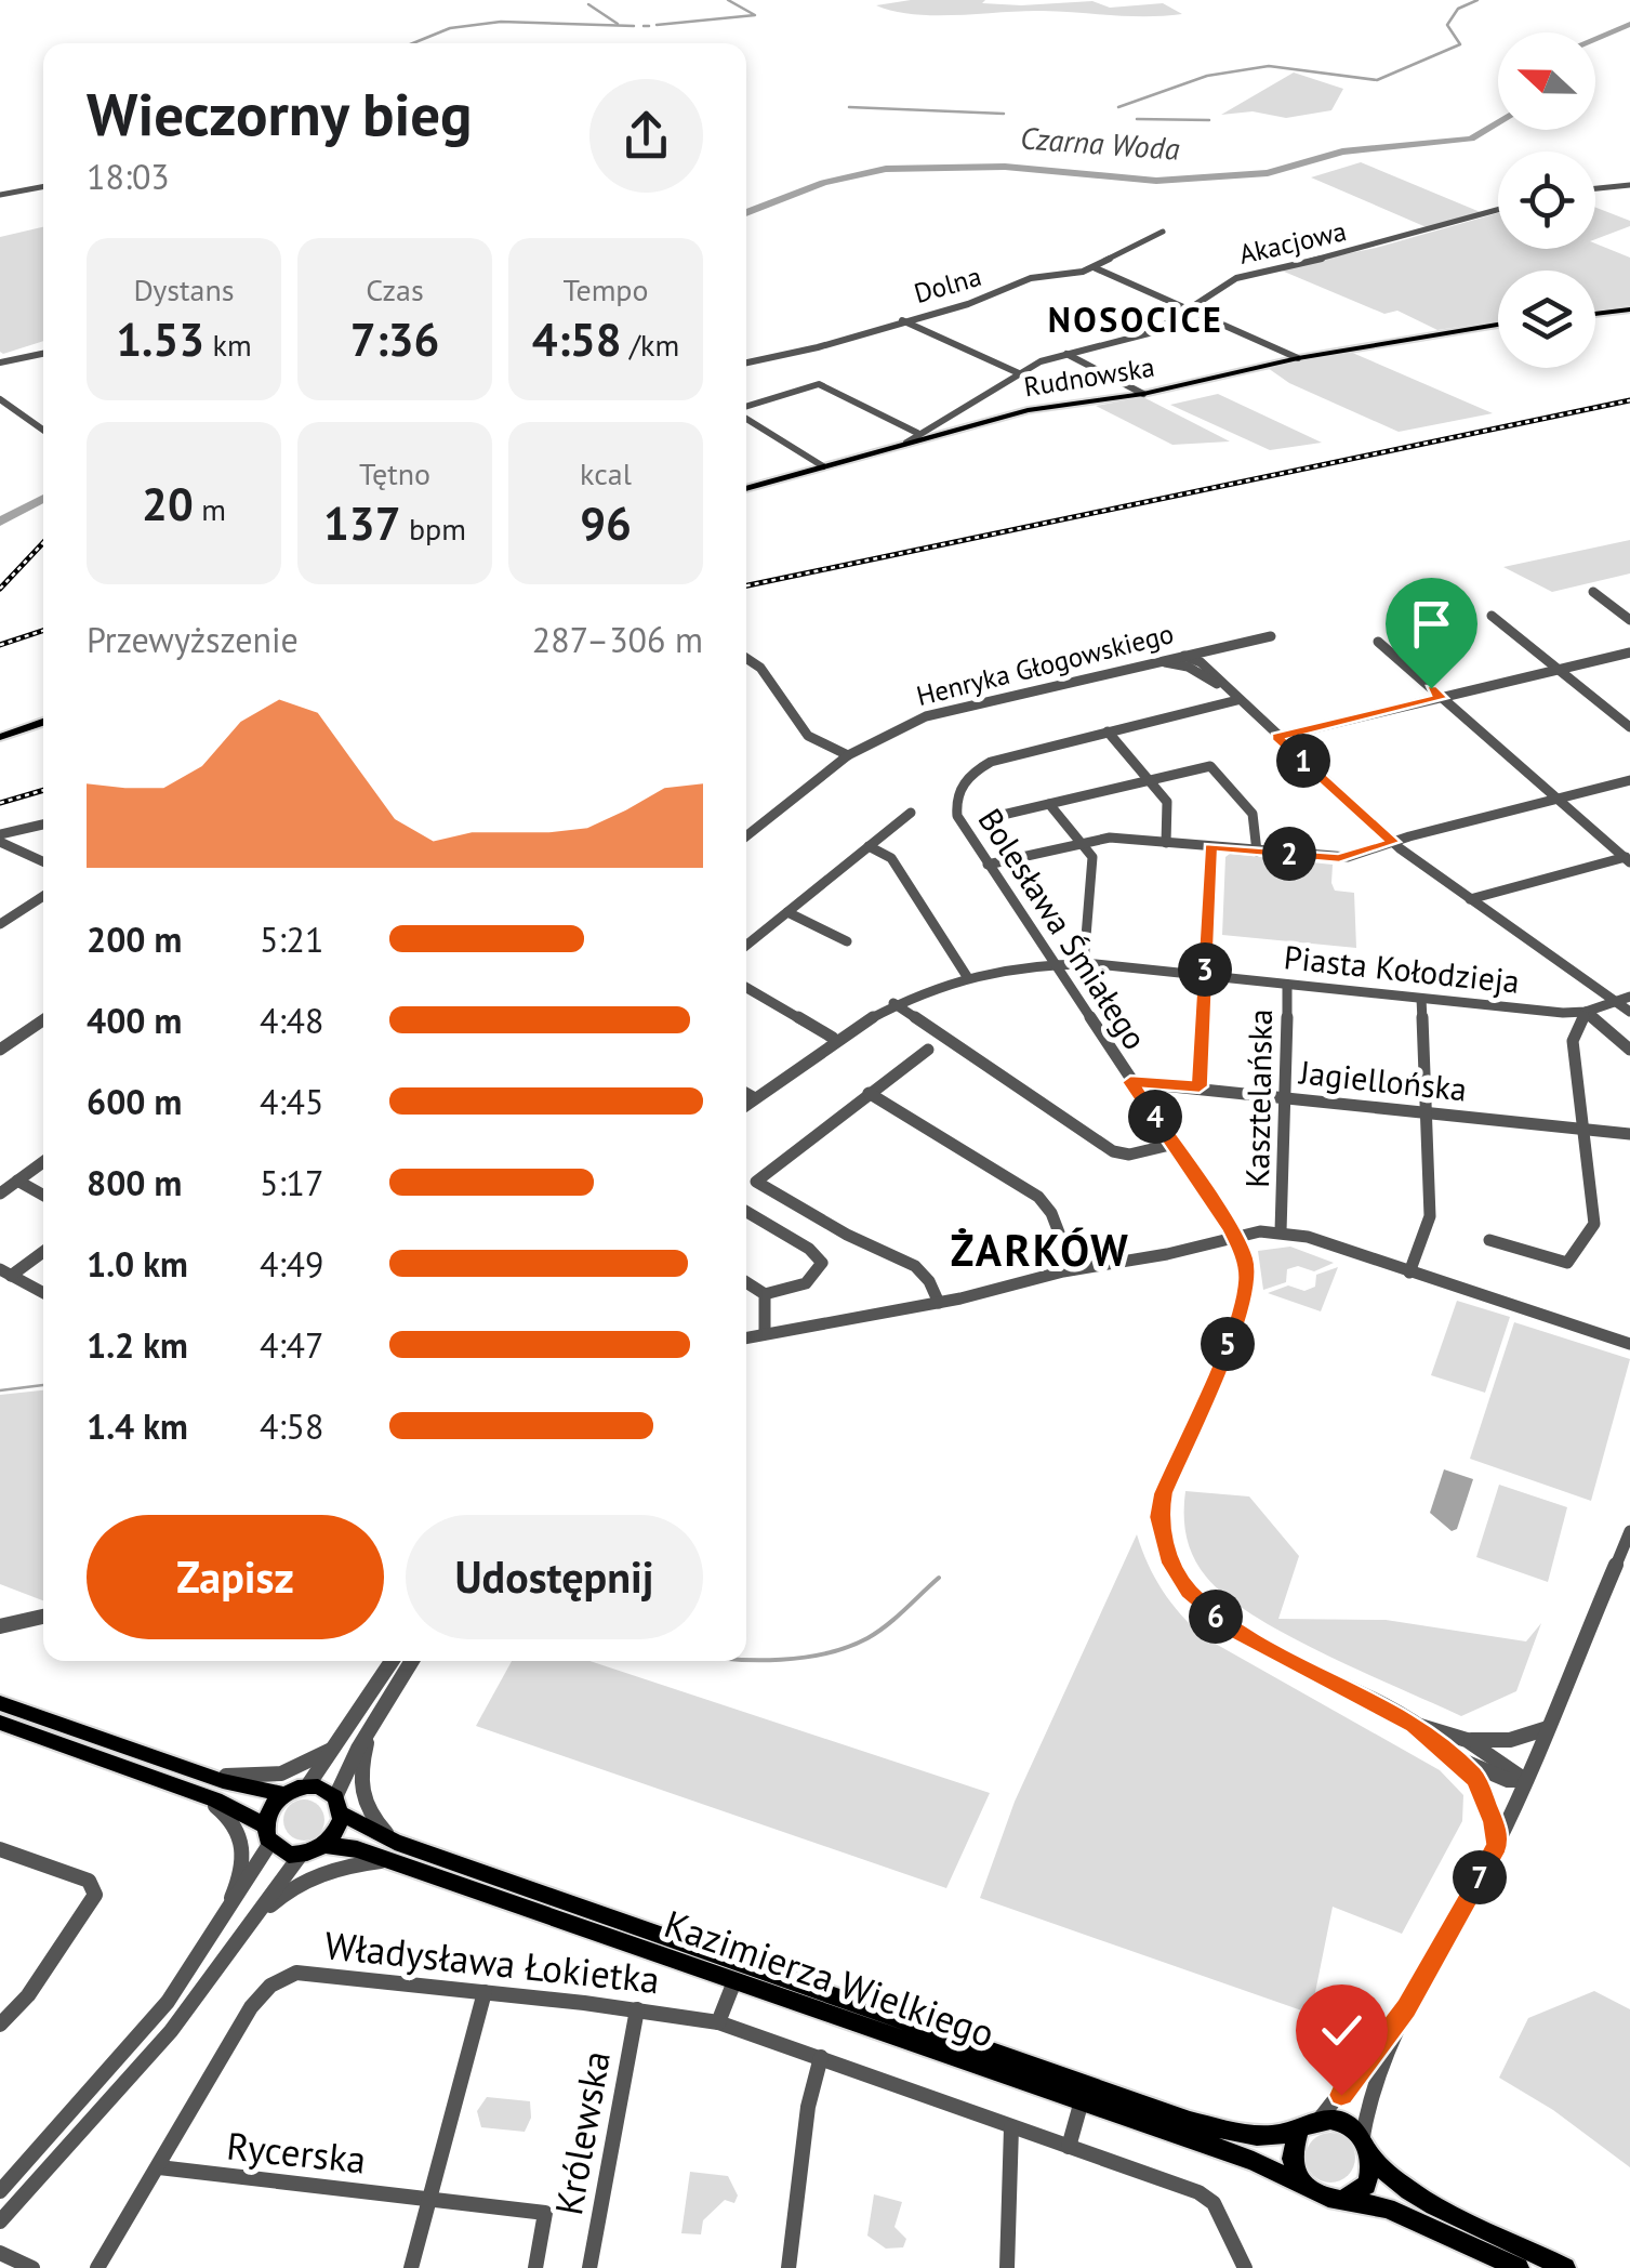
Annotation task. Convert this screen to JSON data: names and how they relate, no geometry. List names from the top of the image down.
{
  "streets": {
    "main road": ["Rudnowska", "Kazimierza Wielkiego"],
    "street": [
      "Akacjowa",
      "Dolna",
      "Henryka Głogowskiego",
      "Bolesława Śmiałego",
      "Piasta Kołodzieja",
      "Jagiellońska",
      "Kasztelańska",
      "Władysława Łokietka",
      "Królewska",
      "Rycerska"
    ]
  },
  "crossings": [
    ["Akacjowa", "Rudnowska"],
    ["Bolesława Śmiałego", "Piasta Kołodzieja"],
    ["Bolesława Śmiałego", "Jagiellońska"],
    ["Bolesława Śmiałego", "Kasztelańska"],
    ["Piasta Kołodzieja", "Kasztelańska"],
    ["Jagiellońska", "Kasztelańska"],
    ["Władysława Łokietka", "Królewska"],
    ["Władysława Łokietka", "Rycerska"]
  ],
  "districts": ["NOSOCICE", "ŻARKÓW"],
  "water": ["Czarna Woda"],
  "north": "left",
  "page": {
    "heading": ["Wieczorny bieg", "18:03"],
    "stats": [
      ["Dystans", "1.53 km"],
      ["Czas", "7:36"],
      ["Tempo", "4:58 /km"],
      ["20 m"],
      ["Tętno", "137 bpm"],
      ["kcal", "96"]
    ],
    "chart": ["Przewyższenie", "287–306 m"],
    "pins": [
      "1",
      "2",
      "3",
      "4",
      "5",
      "6",
      "7"
    ],
    "list": [
      {
        "name": "200 m",
        "note": "5:21"
      },
      {
        "name": "400 m",
        "note": "4:48"
      },
      {
        "name": "600 m",
        "note": "4:45"
      },
      {
        "name": "800 m",
        "note": "5:17"
      },
      {
        "name": "1.0 km",
        "note": "4:49"
      },
      {
        "name": "1.2 km",
        "note": "4:47"
      },
      {
        "name": "1.4 km",
        "note": "4:58"
      }
    ],
    "buttons": ["Zapisz", "Udostępnij"]
  }
}
